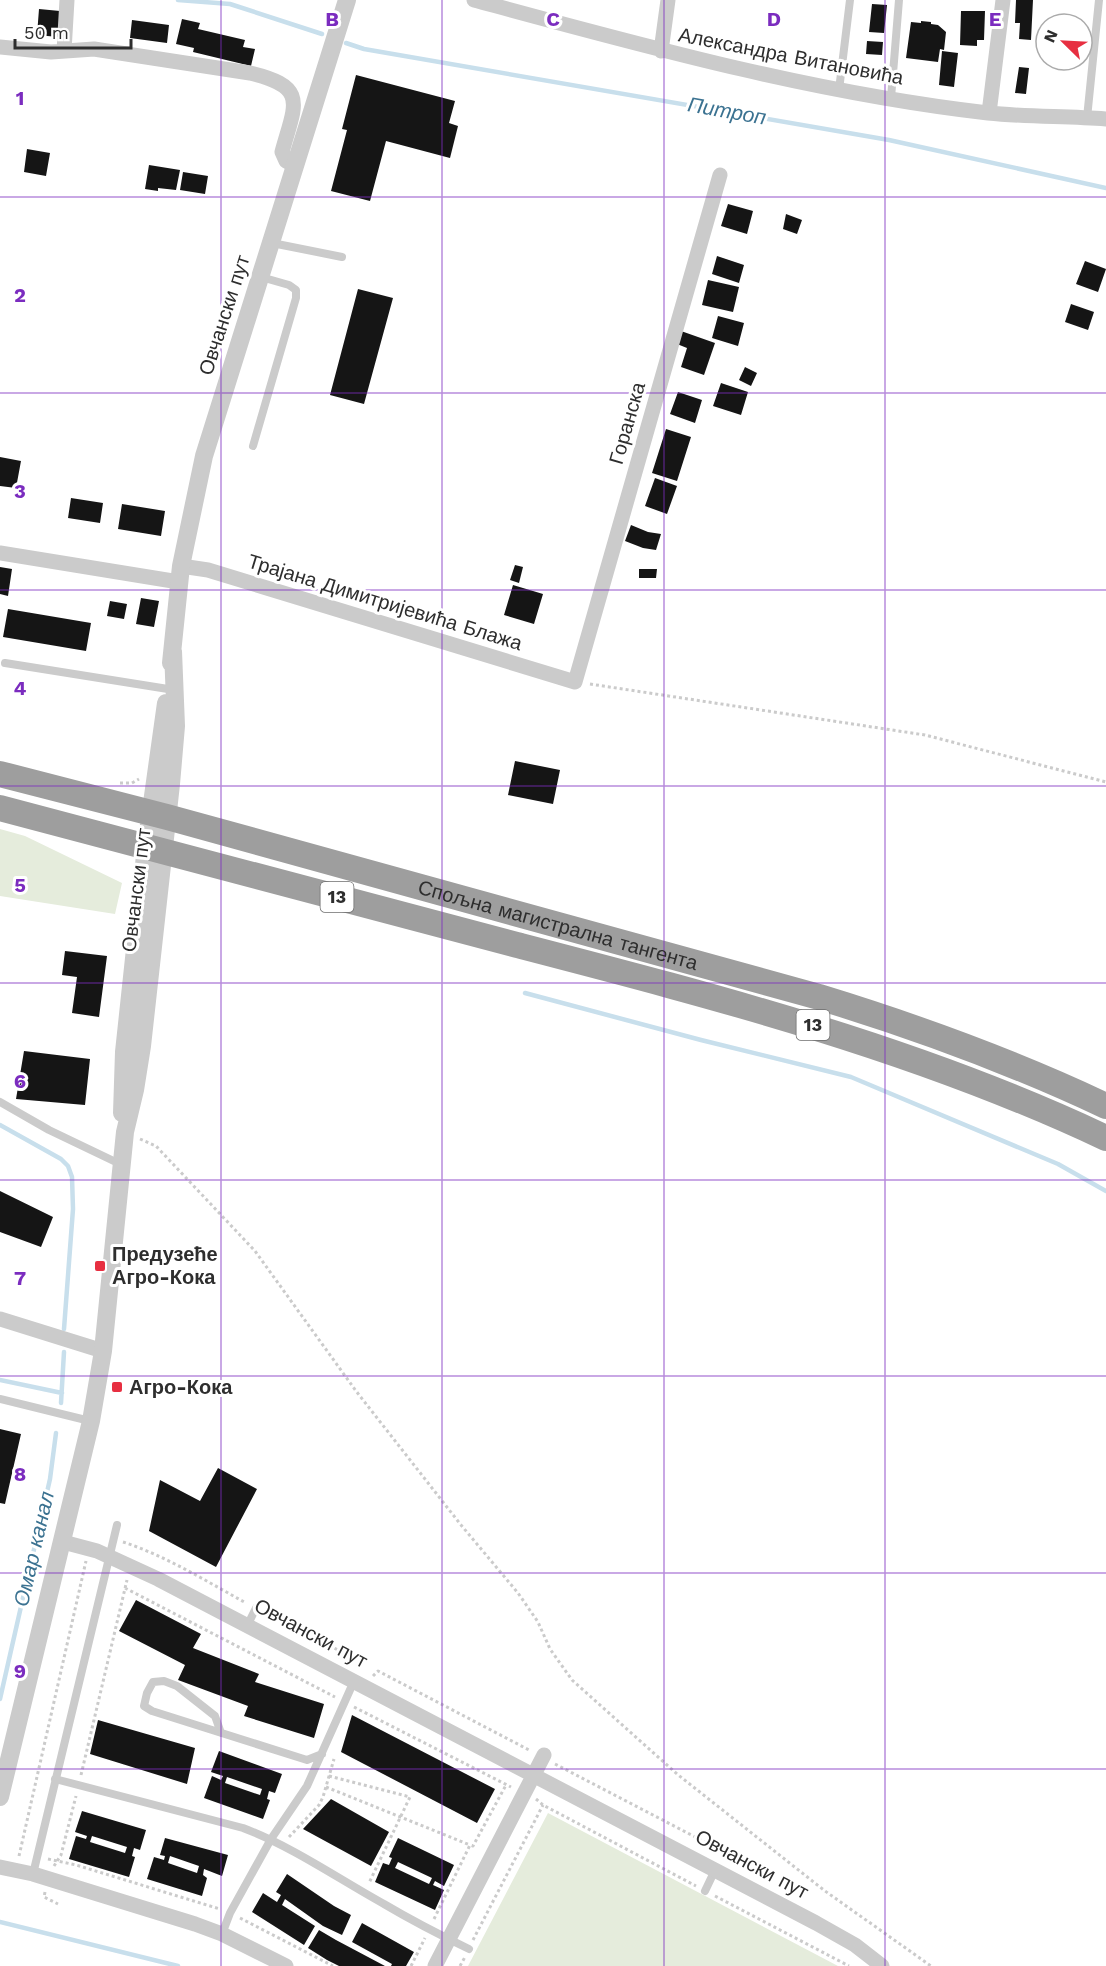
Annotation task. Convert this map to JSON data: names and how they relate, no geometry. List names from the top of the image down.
{
  "streets": {
    "highway": ["13", "Спољна магистрална тангента"],
    "street": [
      "Александра Витановића",
      "Овчански пут",
      "Горанска",
      "Трајана Димитријевића Блажа"
    ]
  },
  "crossings": [
    ["Овчански пут", "Трајана Димитријевића Блажа"],
    ["Овчански пут", "Спољна магистрална тангента"],
    ["Горанска", "Трајана Димитријевића Блажа"]
  ],
  "water": ["Питроп", "Омар канал"],
  "places": {
    "transit": ["Предузеће Агро-Кока", "Агро-Кока"]
  },
  "scale_bar": "50 m",
  "north": "top left",
  "grid": {
    "columns": [
      "B",
      "C",
      "D",
      "E"
    ],
    "rows": [
      "1",
      "2",
      "3",
      "4",
      "5",
      "6",
      "7",
      "8",
      "9"
    ]
  }
}
